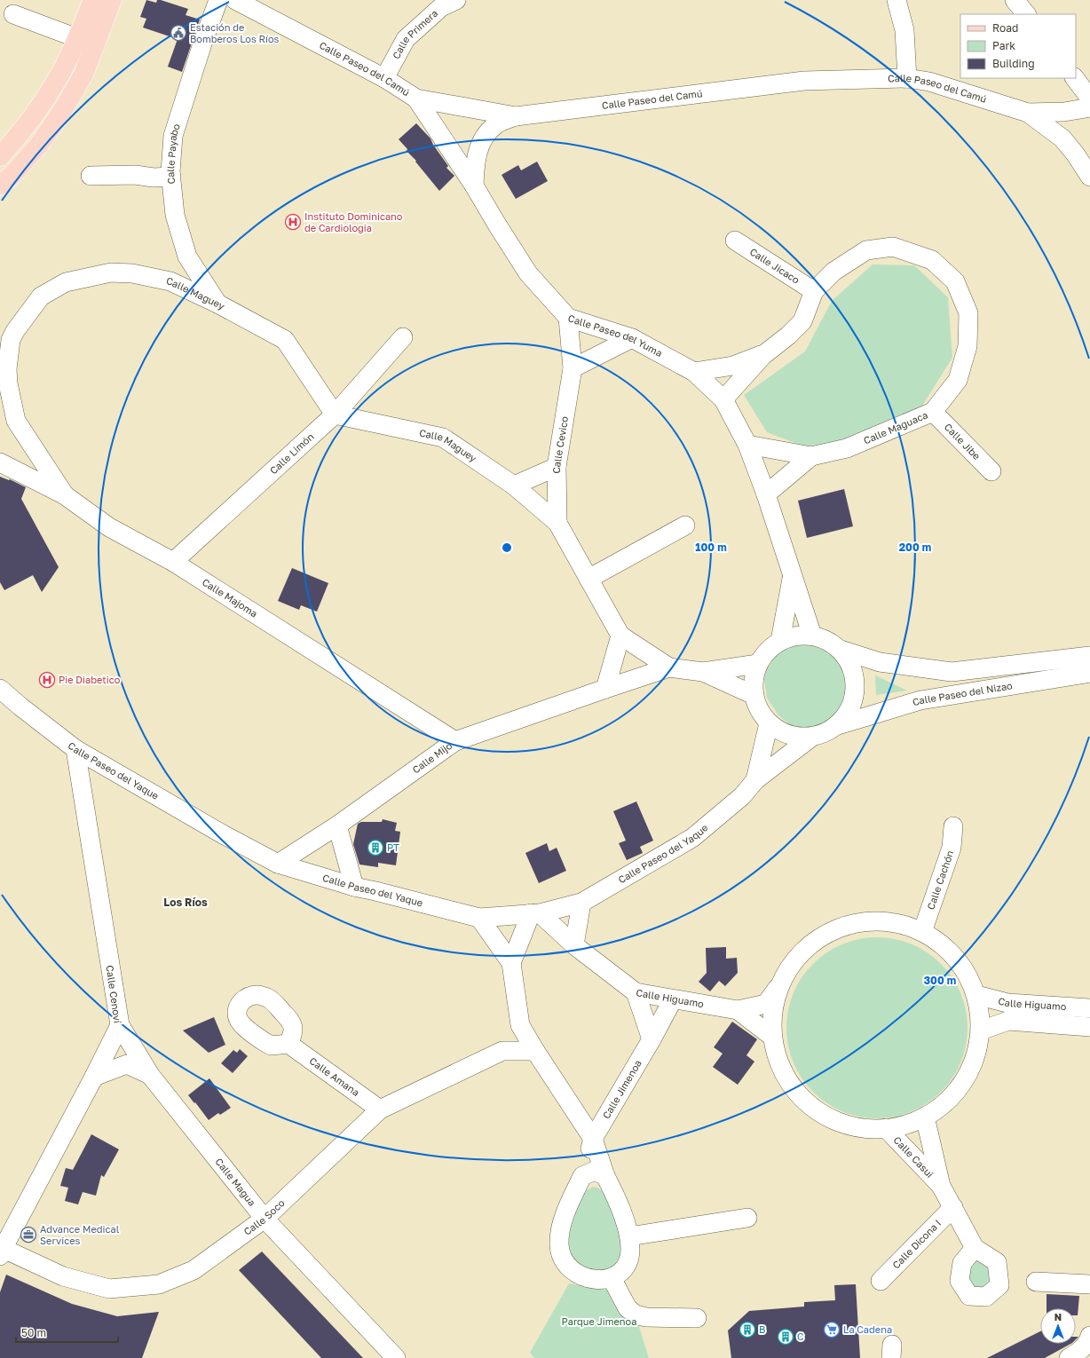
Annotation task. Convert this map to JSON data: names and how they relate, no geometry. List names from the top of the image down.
{
  "streets": {
    "street": [
      "Calle Primera",
      "Calle Paseo del Camú",
      "Calle Payabo",
      "Calle Jicaco",
      "Calle Maguey",
      "Calle Paseo del Yuma",
      "Calle Maguaca",
      "Calle Jibe",
      "Calle Cevico",
      "Calle Limón",
      "Calle Majoma",
      "Calle Paseo del Nizao",
      "Calle Mijo",
      "Calle Paseo del Yaque",
      "Calle Cachón",
      "Calle Cenoví",
      "Calle Higuamo",
      "Calle Amana",
      "Calle Jimenoa",
      "Calle Casui",
      "Calle Magua",
      "Calle Soco",
      "Calle Dicona I"
    ]
  },
  "crossings": [
    ["Calle Primera", "Calle Paseo del Camú"],
    ["Calle Paseo del Camú", "Calle Paseo del Yuma"],
    ["Calle Payabo", "Calle Maguey"],
    ["Calle Jicaco", "Calle Maguaca"],
    ["Calle Maguey", "Calle Paseo del Yuma"],
    ["Calle Maguey", "Calle Cevico"],
    ["Calle Maguey", "Calle Limón"],
    ["Calle Maguey", "Calle Majoma"],
    ["Calle Maguey", "Calle Paseo del Nizao"],
    ["Calle Maguey", "Calle Mijo"],
    ["Calle Maguey", "Calle Paseo del Yaque"],
    ["Calle Paseo del Yuma", "Calle Maguaca"],
    ["Calle Paseo del Yuma", "Calle Cevico"],
    ["Calle Paseo del Yuma", "Calle Paseo del Nizao"],
    ["Calle Paseo del Yuma", "Calle Paseo del Yaque"],
    ["Calle Maguaca", "Calle Jibe"],
    ["Calle Limón", "Calle Majoma"],
    ["Calle Majoma", "Calle Mijo"],
    ["Calle Paseo del Nizao", "Calle Paseo del Yaque"],
    ["Calle Mijo", "Calle Paseo del Yaque"],
    ["Calle Paseo del Yaque", "Calle Cenoví"],
    ["Calle Paseo del Yaque", "Calle Higuamo"],
    ["Calle Cenoví", "Calle Magua"],
    ["Calle Cenoví", "Calle Soco"],
    ["Calle Higuamo", "Calle Jimenoa"],
    ["Calle Amana", "Calle Soco"],
    ["Calle Casui", "Calle Dicona I"],
    ["Calle Magua", "Calle Soco"]
  ],
  "districts": ["Los Ríos"],
  "parks": ["Parque Jimenoa"],
  "places": {
    "public building": ["Estación de Bomberos Los Ríos"],
    "hospital": ["Instituto Dominicano de Cardiologia", "Pie Diabetico"],
    "building": ["PT", "B", "C"],
    "office": ["Advance Medical Services"],
    "supermarket": ["La Cadena"]
  },
  "legend": ["Road", "Park", "Building"],
  "scale_bar": "50 m",
  "north": "top",
  "rings": ["100 m", "200 m", "300 m"]
}
